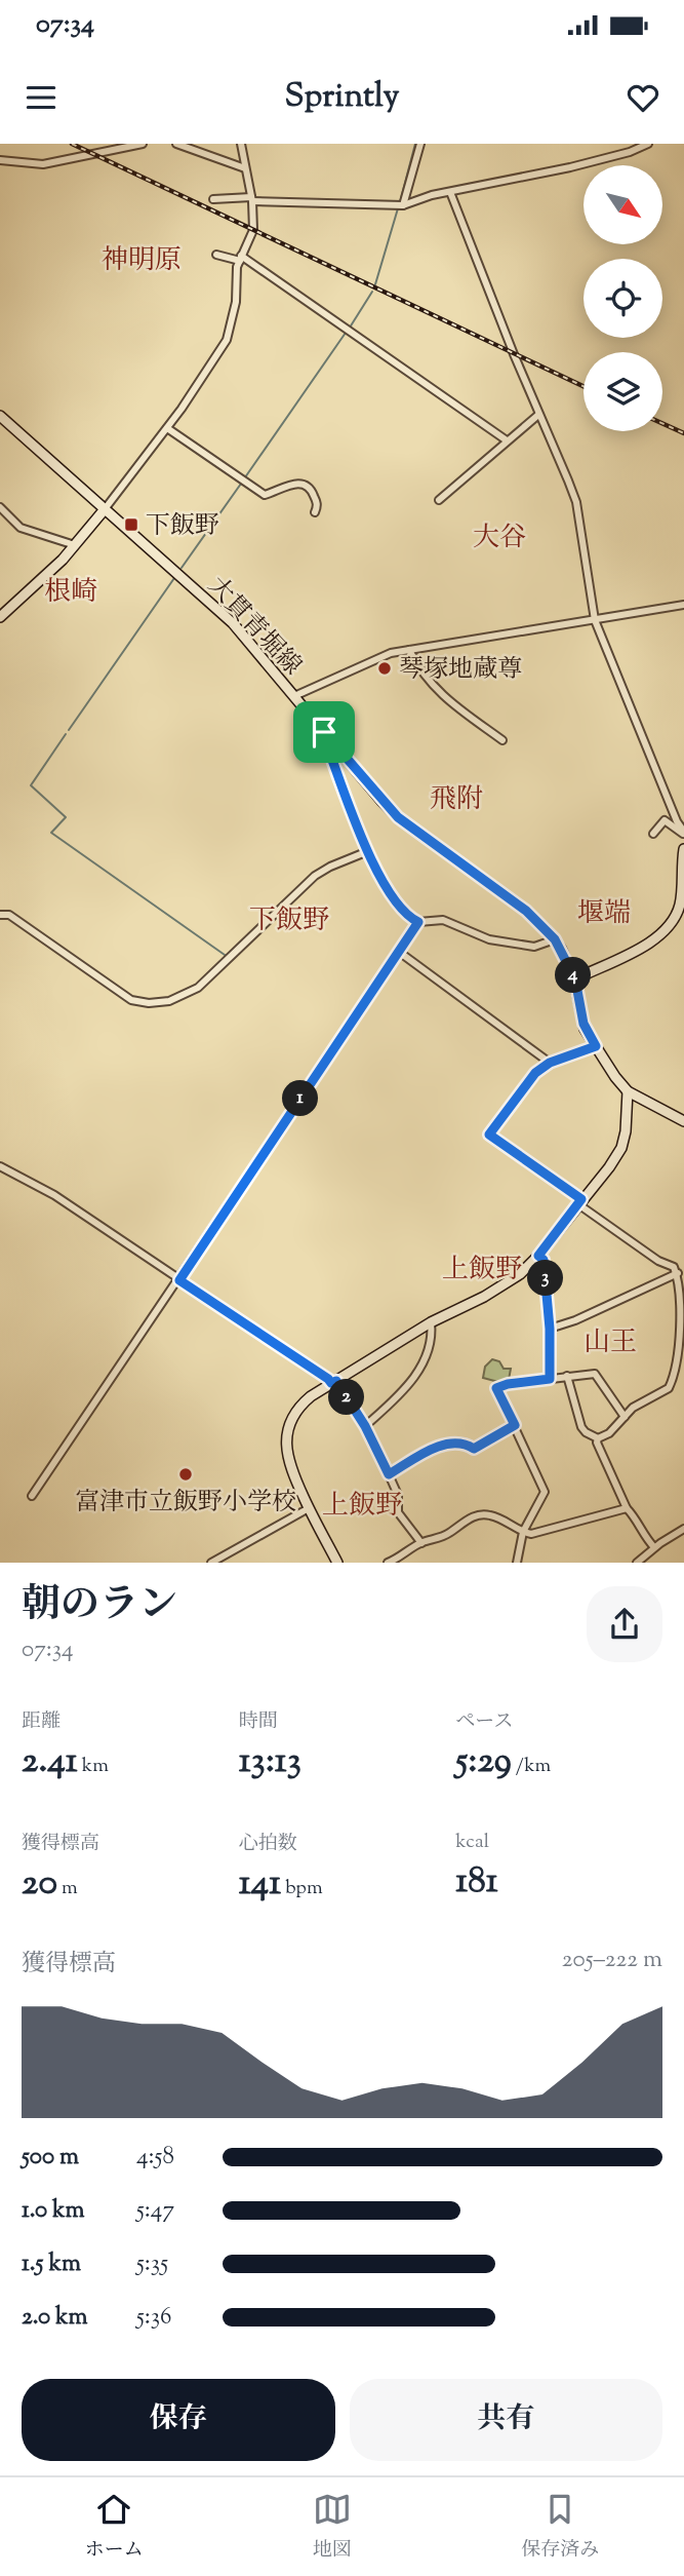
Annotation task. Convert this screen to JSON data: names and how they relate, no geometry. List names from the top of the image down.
{
  "streets": {
    "main road": ["大貫青堀線"]
  },
  "districts": [
    "神明原",
    "大谷",
    "根崎",
    "飛附",
    "堰端",
    "下飯野",
    "上飯野",
    "山王",
    "上飯野"
  ],
  "places": {
    "transit": ["下飯野"],
    "other": ["琴塚地蔵尊", "富津市立飯野小学校"]
  },
  "north": "bottom right",
  "page": {
    "status": "07:34",
    "header": "Sprintly",
    "pins": [
      "4",
      "1",
      "3",
      "2"
    ],
    "heading": ["朝のラン", "07:34"],
    "stats": [
      ["距離", "2.41 km"],
      ["時間", "13:13"],
      ["ペース", "5:29 /km"],
      ["獲得標高", "20 m"],
      ["心拍数", "141 bpm"],
      ["kcal", "181"]
    ],
    "chart": ["獲得標高", "205–222 m"],
    "list": [
      {
        "name": "500 m",
        "note": "4:58"
      },
      {
        "name": "1.0 km",
        "note": "5:47"
      },
      {
        "name": "1.5 km",
        "note": "5:35"
      },
      {
        "name": "2.0 km",
        "note": "5:36"
      }
    ],
    "buttons": ["保存", "共有"],
    "tabs": ["ホーム", "地図", "保存済み"]
  }
}
